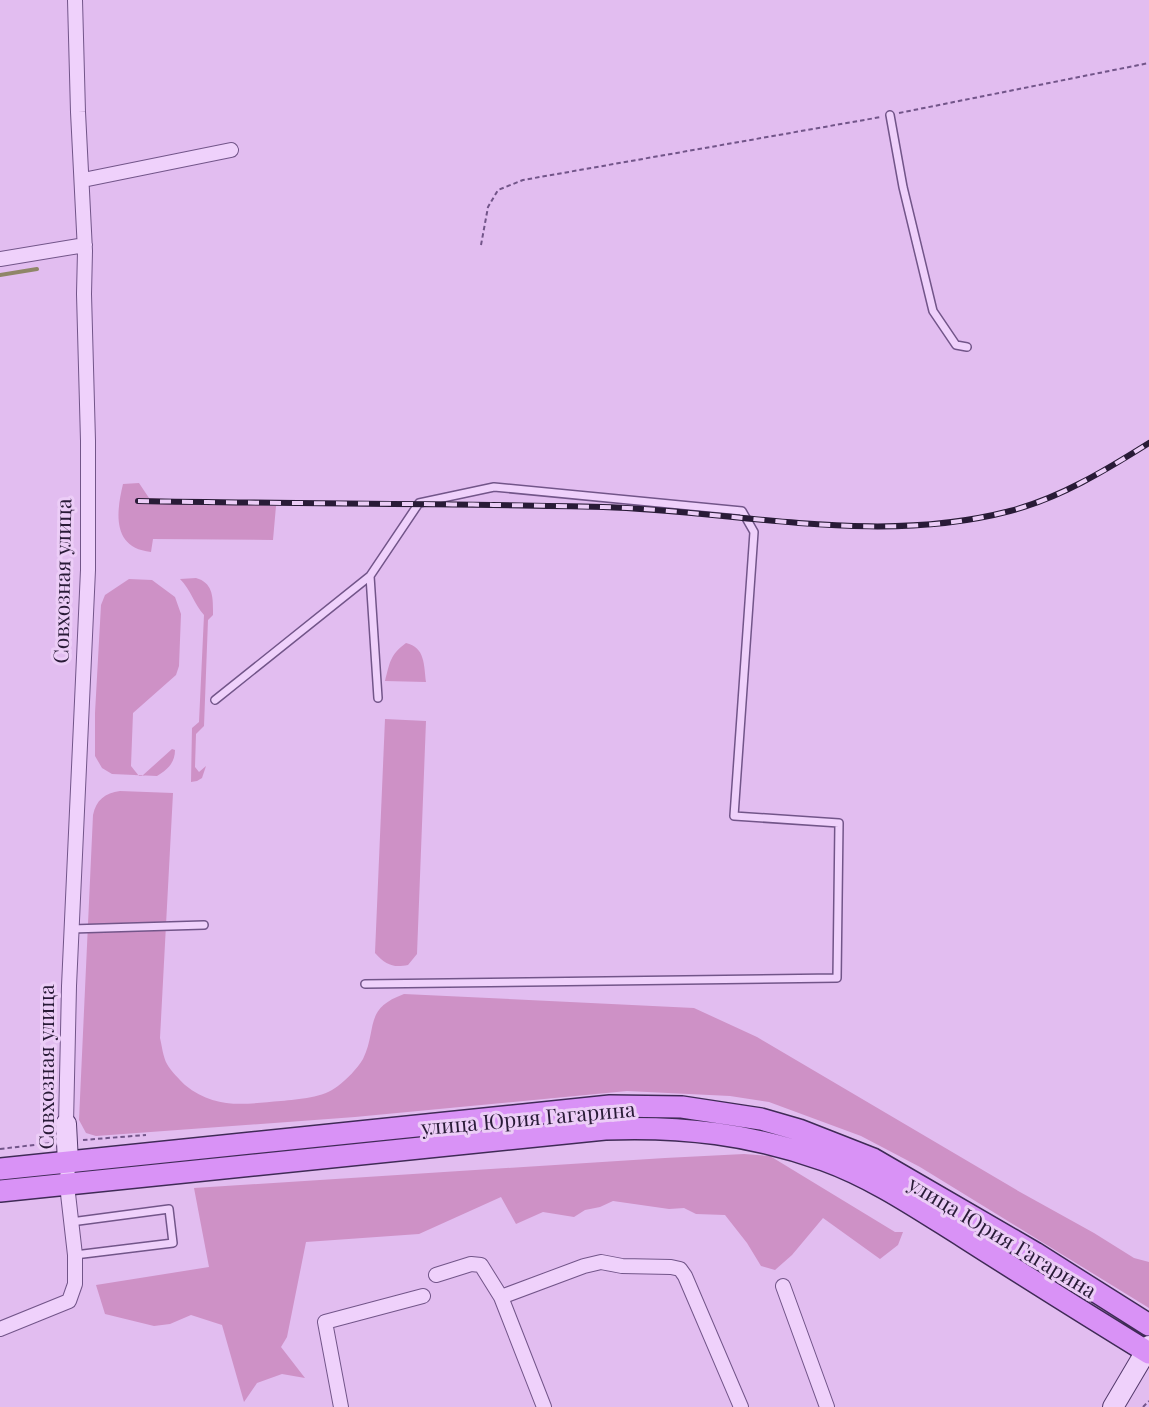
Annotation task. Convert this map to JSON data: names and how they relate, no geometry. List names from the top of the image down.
{
  "streets": {
    "main road": ["улица Юрия Гагарина"],
    "street": ["Совхозная улица"]
  },
  "crossings": [
    ["Совхозная улица", "улица Юрия Гагарина"]
  ]
}
